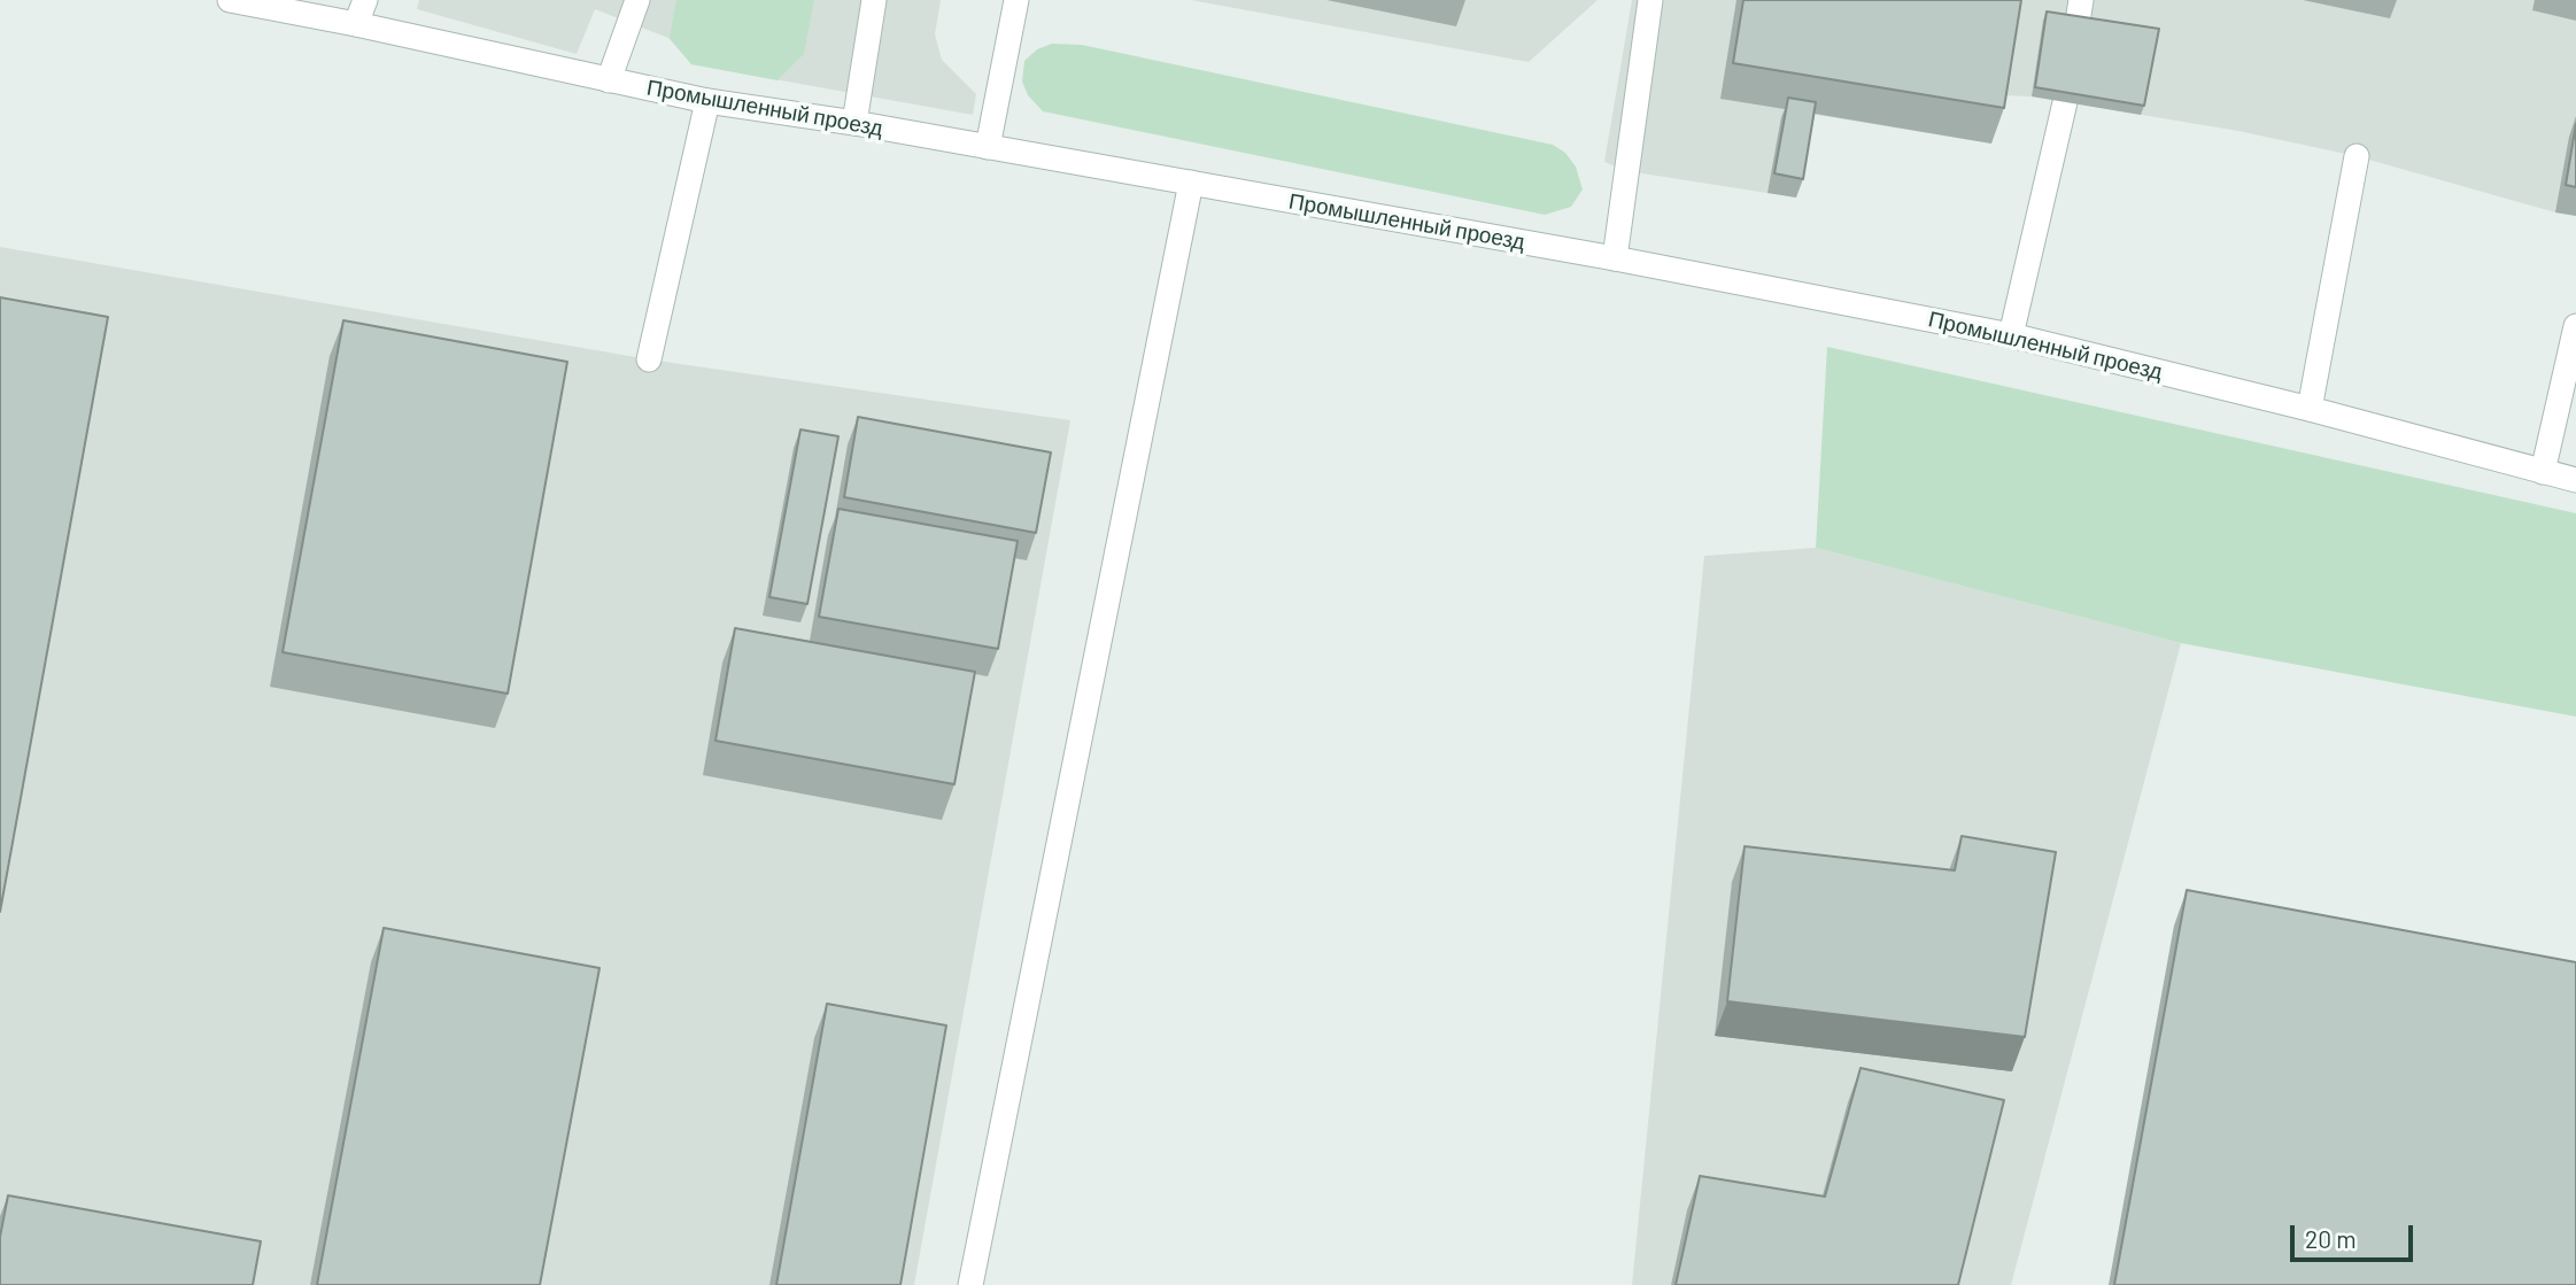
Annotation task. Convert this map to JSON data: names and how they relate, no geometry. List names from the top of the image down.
{
  "streets": {
    "street": ["Промышленный проезд"]
  },
  "scale_bar": "20 m"
}
